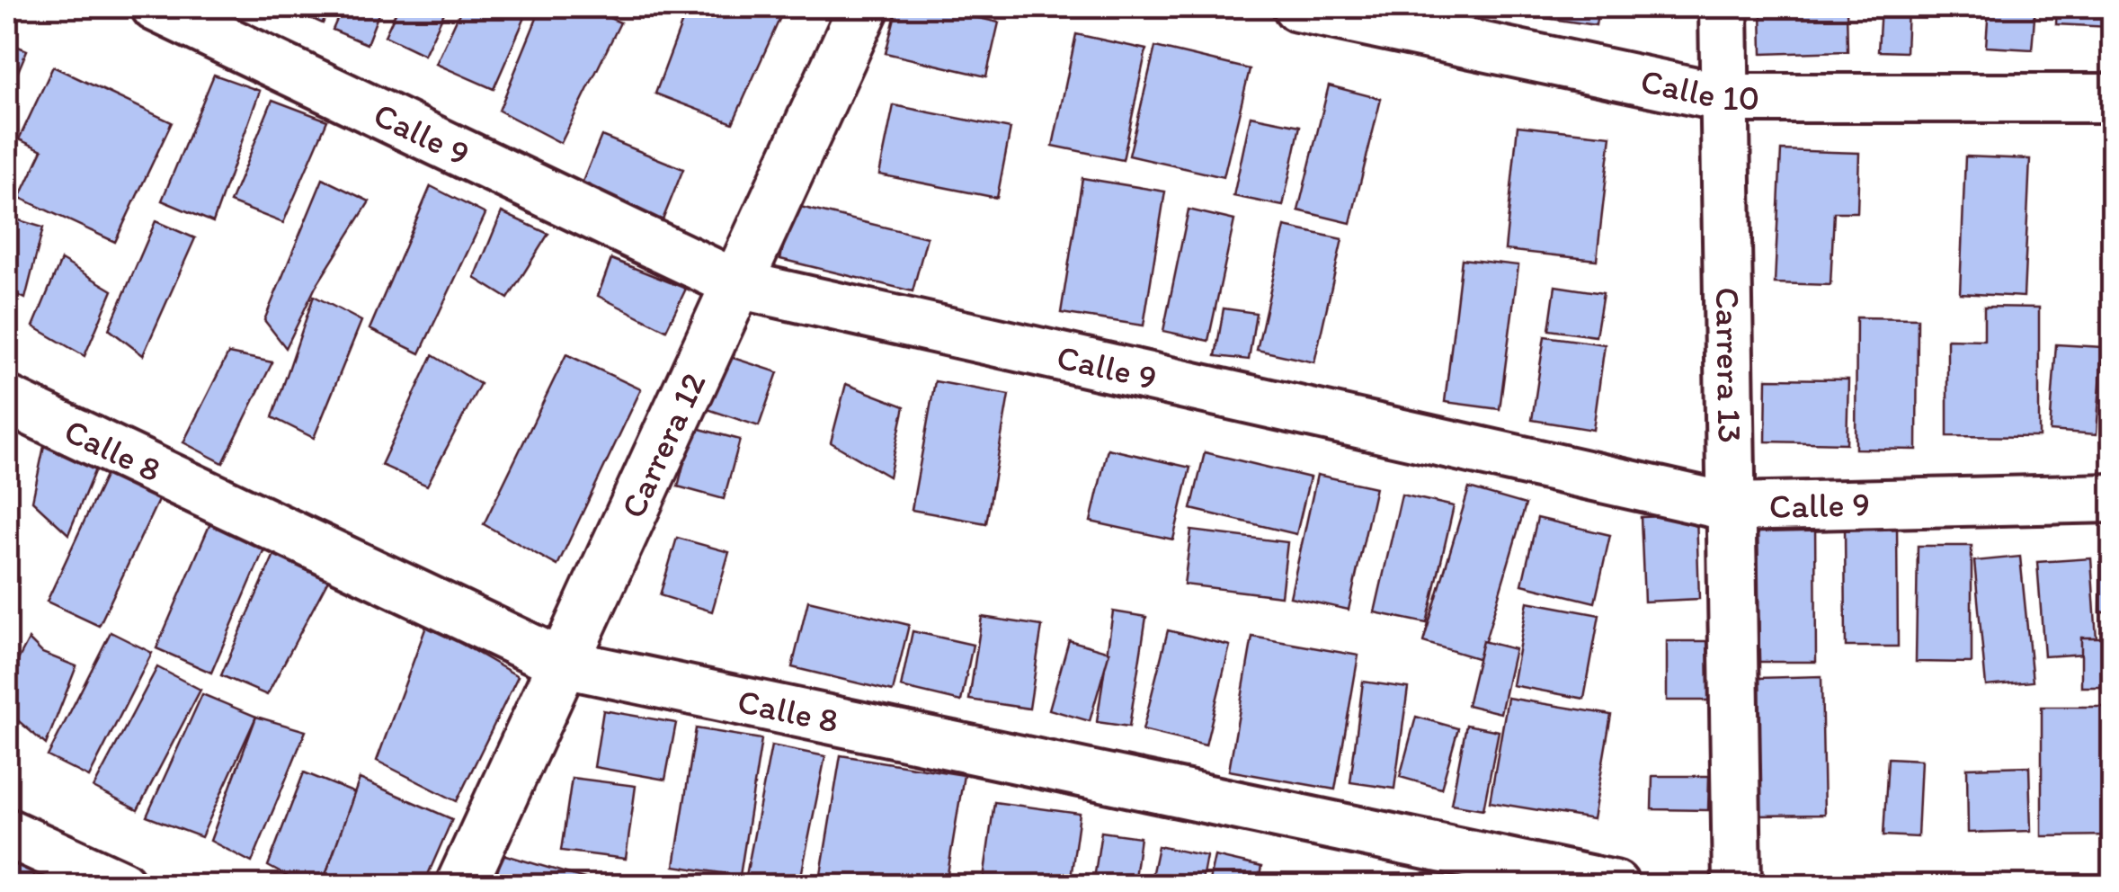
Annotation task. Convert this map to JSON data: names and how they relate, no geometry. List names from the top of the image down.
{
  "streets": {
    "street": [
      "Calle 10",
      "Calle 9",
      "Carrera 13",
      "Carrera 12",
      "Calle 8"
    ]
  },
  "crossings": [
    ["Calle 10", "Carrera 13"],
    ["Calle 9", "Carrera 13"],
    ["Calle 9", "Carrera 12"],
    ["Carrera 12", "Calle 8"]
  ]
}
